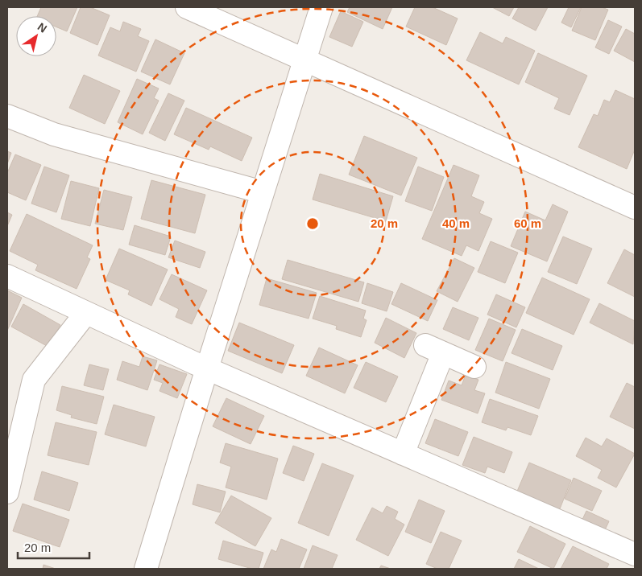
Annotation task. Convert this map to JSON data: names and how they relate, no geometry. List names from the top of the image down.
{
  "scale_bar": "20 m",
  "north": "top right",
  "rings": ["20 m", "40 m", "60 m"]
}
